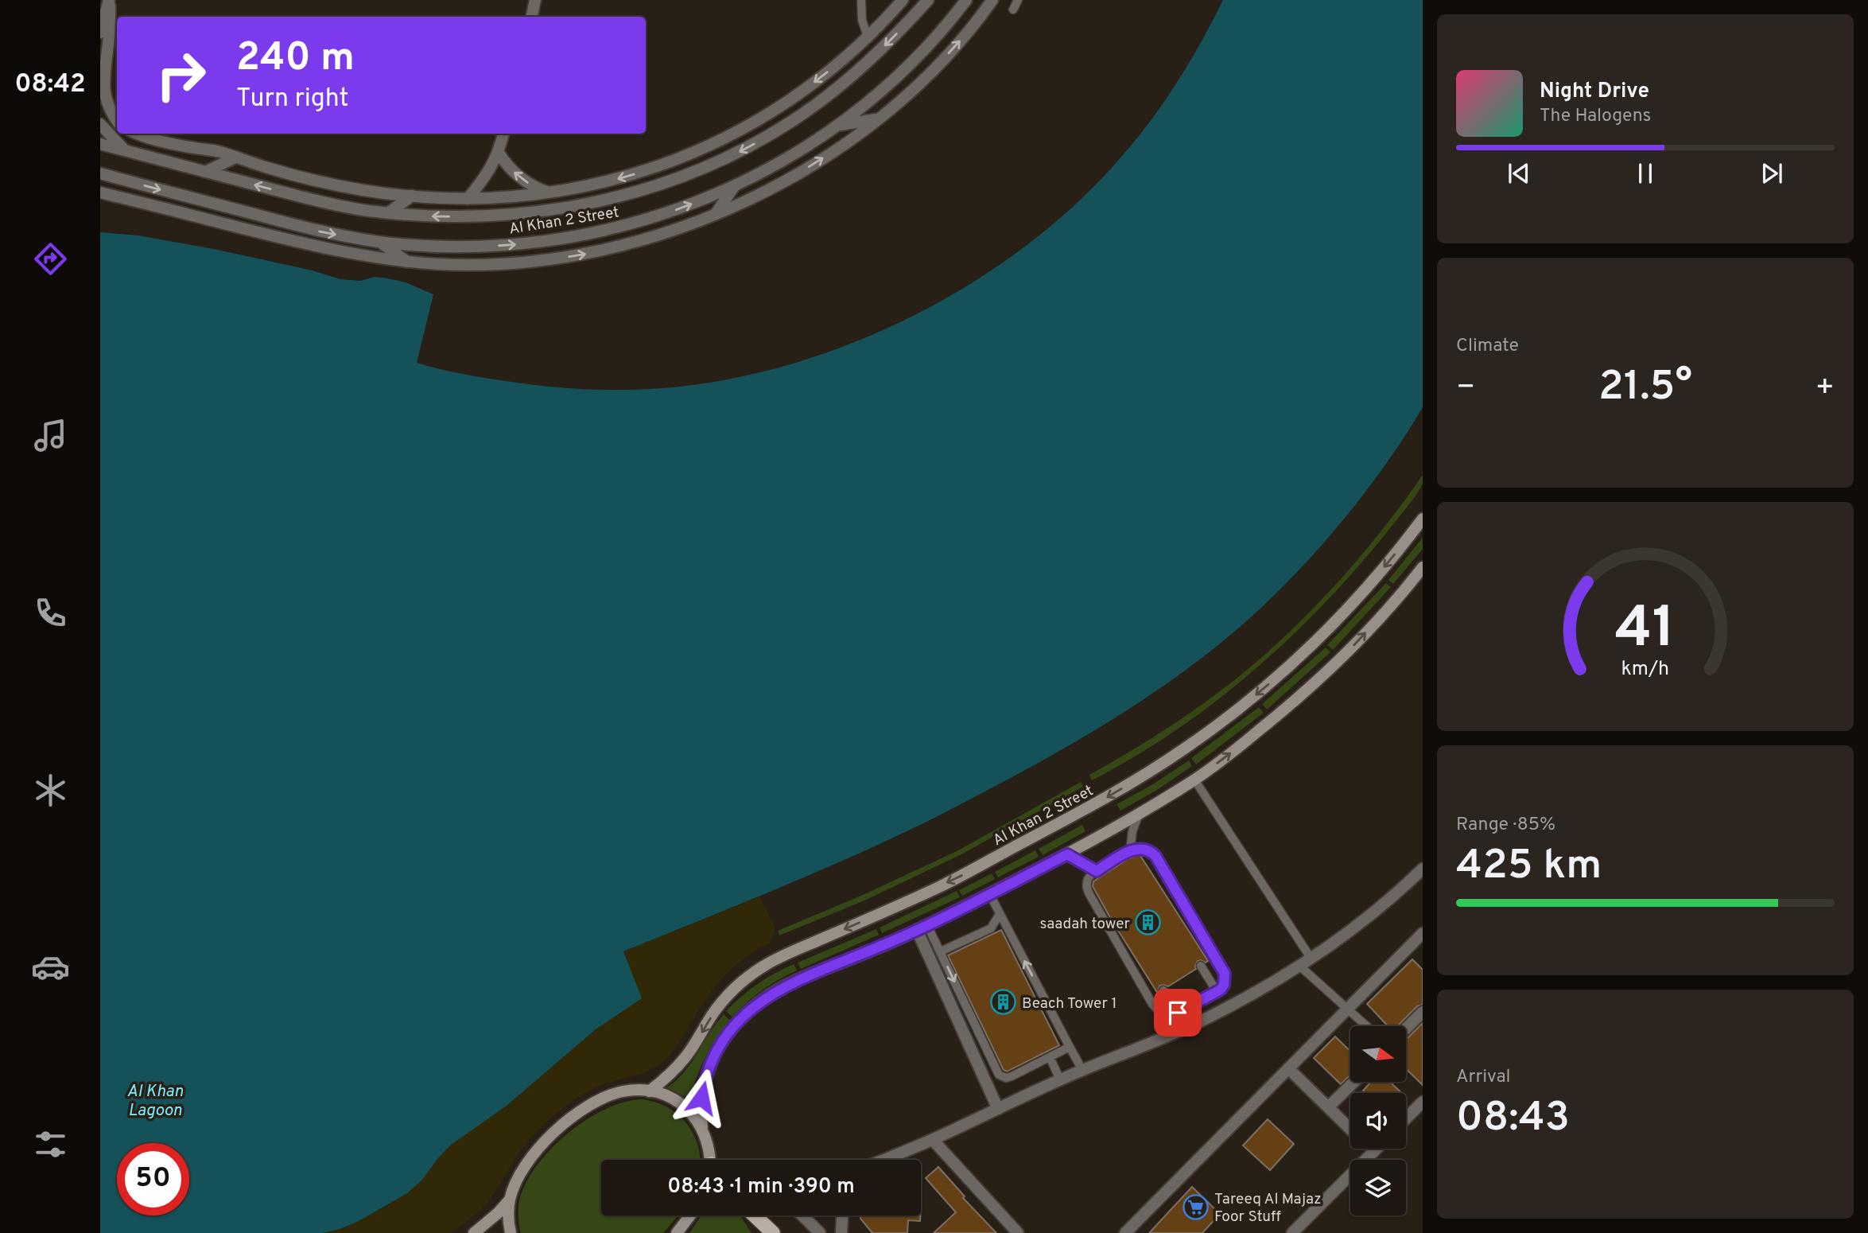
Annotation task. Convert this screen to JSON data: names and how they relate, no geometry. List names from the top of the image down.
{
  "streets": {
    "main road": ["Al Khan 2 Street"]
  },
  "water": ["Al Khan Lagoon"],
  "places": {
    "building": ["saadah tower", "Beach Tower 1"],
    "supermarket": ["Tareeq Al Majaz Foor Stuff"]
  },
  "north": "right",
  "page": {
    "tabs": "08:42",
    "turn": ["240 m", "Turn right"],
    "song": ["Night Drive", "The Halogens"],
    "tile": [
      "Climate",
      ["Range · 85%", "425 km"],
      ["Arrival", "08:43"]
    ],
    "heat": ["−", "21.5°", "+"],
    "limit": "50",
    "trip": "08:43 · 1 min · 390 m",
    "gauge": ["41", "km/h"]
  }
}
